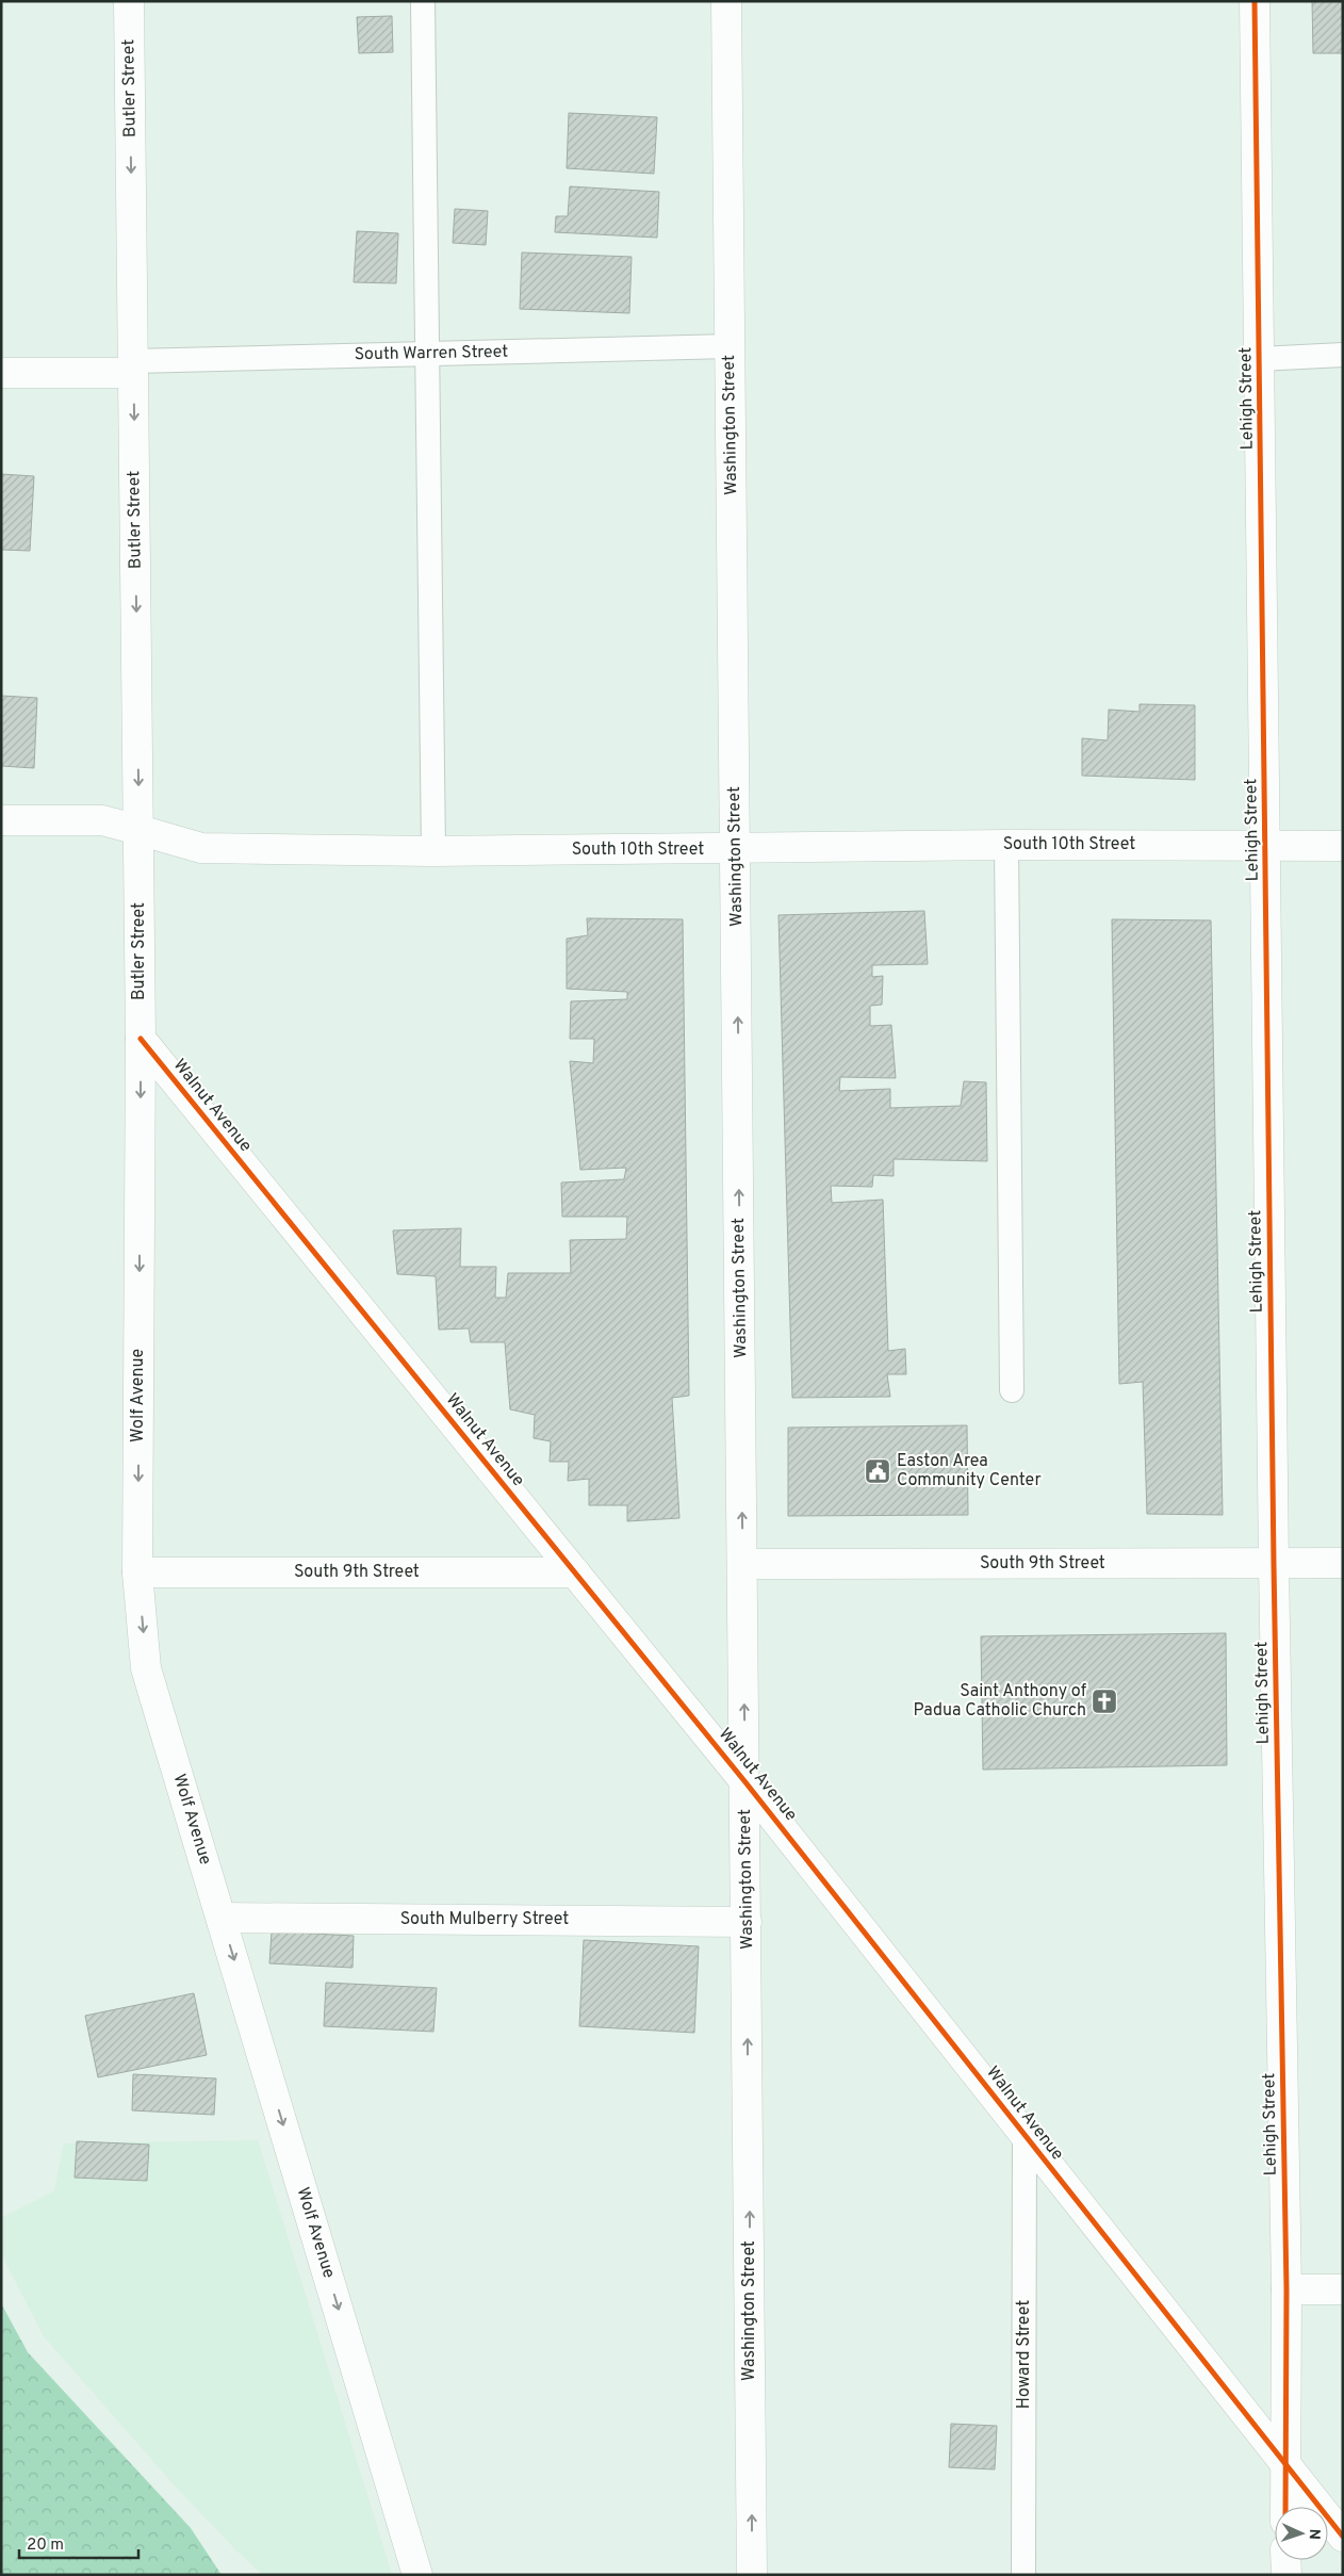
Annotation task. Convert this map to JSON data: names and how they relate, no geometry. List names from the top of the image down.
{
  "streets": {
    "street": [
      "Butler Street",
      "South Warren Street",
      "Lehigh Street",
      "Washington Street",
      "South 10th Street",
      "Walnut Avenue",
      "Wolf Avenue",
      "South 9th Street",
      "South Mulberry Street"
    ],
    "lane": ["Howard Street"]
  },
  "crossings": [
    ["Butler Street", "South Warren Street"],
    ["Butler Street", "South 10th Street"],
    ["Butler Street", "Walnut Avenue"],
    ["Butler Street", "Wolf Avenue"],
    ["South Warren Street", "Washington Street"],
    ["Lehigh Street", "South 10th Street"],
    ["Lehigh Street", "Walnut Avenue"],
    ["Lehigh Street", "South 9th Street"],
    ["Washington Street", "South 10th Street"],
    ["Washington Street", "Walnut Avenue"],
    ["Washington Street", "South 9th Street"],
    ["Washington Street", "South Mulberry Street"],
    ["Walnut Avenue", "Wolf Avenue"],
    ["Walnut Avenue", "South 9th Street"],
    ["Walnut Avenue", "Howard Street"],
    ["Wolf Avenue", "South 9th Street"],
    ["Wolf Avenue", "South Mulberry Street"]
  ],
  "one_way": ["Butler Street", "Washington Street", "Wolf Avenue"],
  "places": {
    "public building": ["Easton Area Community Center"],
    "church": ["Saint Anthony of Padua Catholic Church"]
  },
  "scale_bar": "20 m",
  "north": "right"
}
